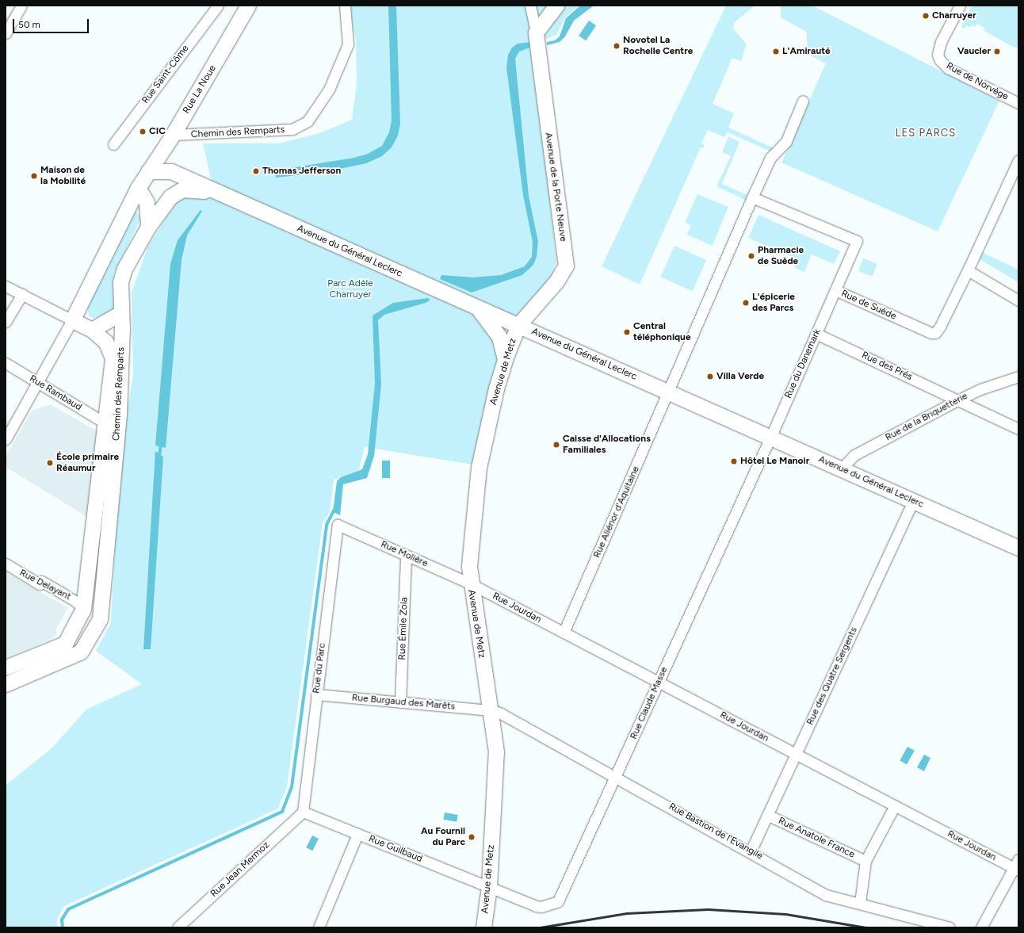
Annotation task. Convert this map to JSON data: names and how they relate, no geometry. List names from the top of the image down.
{
  "streets": {
    "main road": [
      "Rue La Noue",
      "Chemin des Remparts",
      "Avenue de la Porte Neuve",
      "Avenue du Général Leclerc",
      "Avenue de Metz"
    ],
    "street": [
      "Rue Saint-Côme",
      "Rue de Norvège",
      "Rue de Suède",
      "Rue du Danemark",
      "Rue des Prés",
      "Rue Rambaud",
      "Rue de la Briquetterie",
      "Rue Aliénor d'Aquitaine",
      "Rue Molière",
      "Rue Delayant",
      "Rue Jourdan",
      "Rue Émile Zola",
      "Rue du Parc",
      "Rue des Quatre Sergents",
      "Rue Burgaud des Marêts",
      "Rue Claude Masse",
      "Rue Bastion de l'Evangile",
      "Rue Anatole France",
      "Rue Guilbaud",
      "Rue Jean Mermoz"
    ]
  },
  "crossings": [
    ["Rue La Noue", "Chemin des Remparts"],
    ["Rue La Noue", "Avenue du Général Leclerc"],
    ["Chemin des Remparts", "Avenue du Général Leclerc"],
    ["Chemin des Remparts", "Rue Rambaud"],
    ["Chemin des Remparts", "Rue Delayant"],
    ["Avenue de la Porte Neuve", "Avenue du Général Leclerc"],
    ["Avenue de la Porte Neuve", "Avenue de Metz"],
    ["Avenue du Général Leclerc", "Rue du Danemark"],
    ["Avenue du Général Leclerc", "Avenue de Metz"],
    ["Avenue du Général Leclerc", "Rue de la Briquetterie"],
    ["Avenue du Général Leclerc", "Rue Aliénor d'Aquitaine"],
    ["Avenue du Général Leclerc", "Rue des Quatre Sergents"],
    ["Avenue du Général Leclerc", "Rue Claude Masse"],
    ["Rue de Suède", "Rue du Danemark"],
    ["Rue du Danemark", "Rue des Prés"],
    ["Rue du Danemark", "Rue Claude Masse"],
    ["Rue des Prés", "Rue de la Briquetterie"],
    ["Avenue de Metz", "Rue Molière"],
    ["Avenue de Metz", "Rue Jourdan"],
    ["Avenue de Metz", "Rue Burgaud des Marêts"],
    ["Avenue de Metz", "Rue Claude Masse"],
    ["Avenue de Metz", "Rue Bastion de l'Evangile"],
    ["Avenue de Metz", "Rue Guilbaud"],
    ["Rue Aliénor d'Aquitaine", "Rue Jourdan"],
    ["Rue Molière", "Rue Jourdan"],
    ["Rue Molière", "Rue Émile Zola"],
    ["Rue Molière", "Rue du Parc"],
    ["Rue Jourdan", "Rue des Quatre Sergents"],
    ["Rue Jourdan", "Rue Claude Masse"],
    ["Rue Émile Zola", "Rue Burgaud des Marêts"],
    ["Rue du Parc", "Rue Burgaud des Marêts"],
    ["Rue du Parc", "Rue Guilbaud"],
    ["Rue du Parc", "Rue Jean Mermoz"],
    ["Rue des Quatre Sergents", "Rue Bastion de l'Evangile"],
    ["Rue des Quatre Sergents", "Rue Anatole France"],
    ["Rue Burgaud des Marêts", "Rue Bastion de l'Evangile"],
    ["Rue Claude Masse", "Rue Bastion de l'Evangile"],
    ["Rue Claude Masse", "Rue Guilbaud"],
    ["Rue Guilbaud", "Rue Jean Mermoz"]
  ],
  "districts": ["LES PARCS"],
  "parks": ["Parc Adèle Charruyer"],
  "places": [
    "Charruyer",
    "Novotel La Rochelle Centre",
    "L'Amirauté",
    "Vaucler",
    "CIC",
    "Thomas Jefferson",
    "Maison de la Mobilité",
    "Pharmacie de Suède",
    "L'épicerie des Parcs",
    "Central téléphonique",
    "Villa Verde",
    "Caisse d'Allocations Familiales",
    "Hôtel Le Manoir",
    "École primaire Réaumur",
    "Au Fournil du Parc"
  ],
  "scale_bar": "50 m"
}
